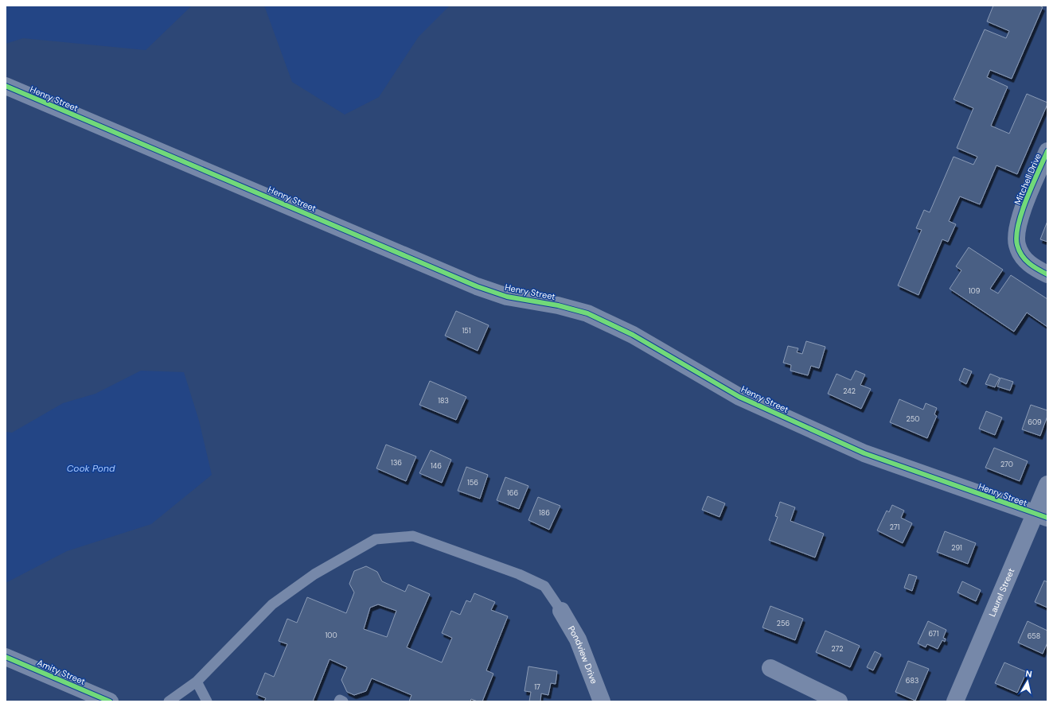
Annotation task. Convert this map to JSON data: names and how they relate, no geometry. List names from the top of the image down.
{
  "streets": {
    "street": [
      "Henry Street",
      "Mitchell Drive",
      "Laurel Street",
      "Pondview Drive",
      "Amity Street"
    ]
  },
  "crossings": [
    ["Henry Street", "Laurel Street"]
  ],
  "water": ["Cook Pond"],
  "house_numbers": [
    "109",
    "151",
    "242",
    "183",
    "250",
    "609",
    "136",
    "270",
    "146",
    "156",
    "166",
    "186",
    "271",
    "291",
    "256",
    "671",
    "100",
    "658",
    "272",
    "683",
    "17"
  ],
  "north": "top"
}
